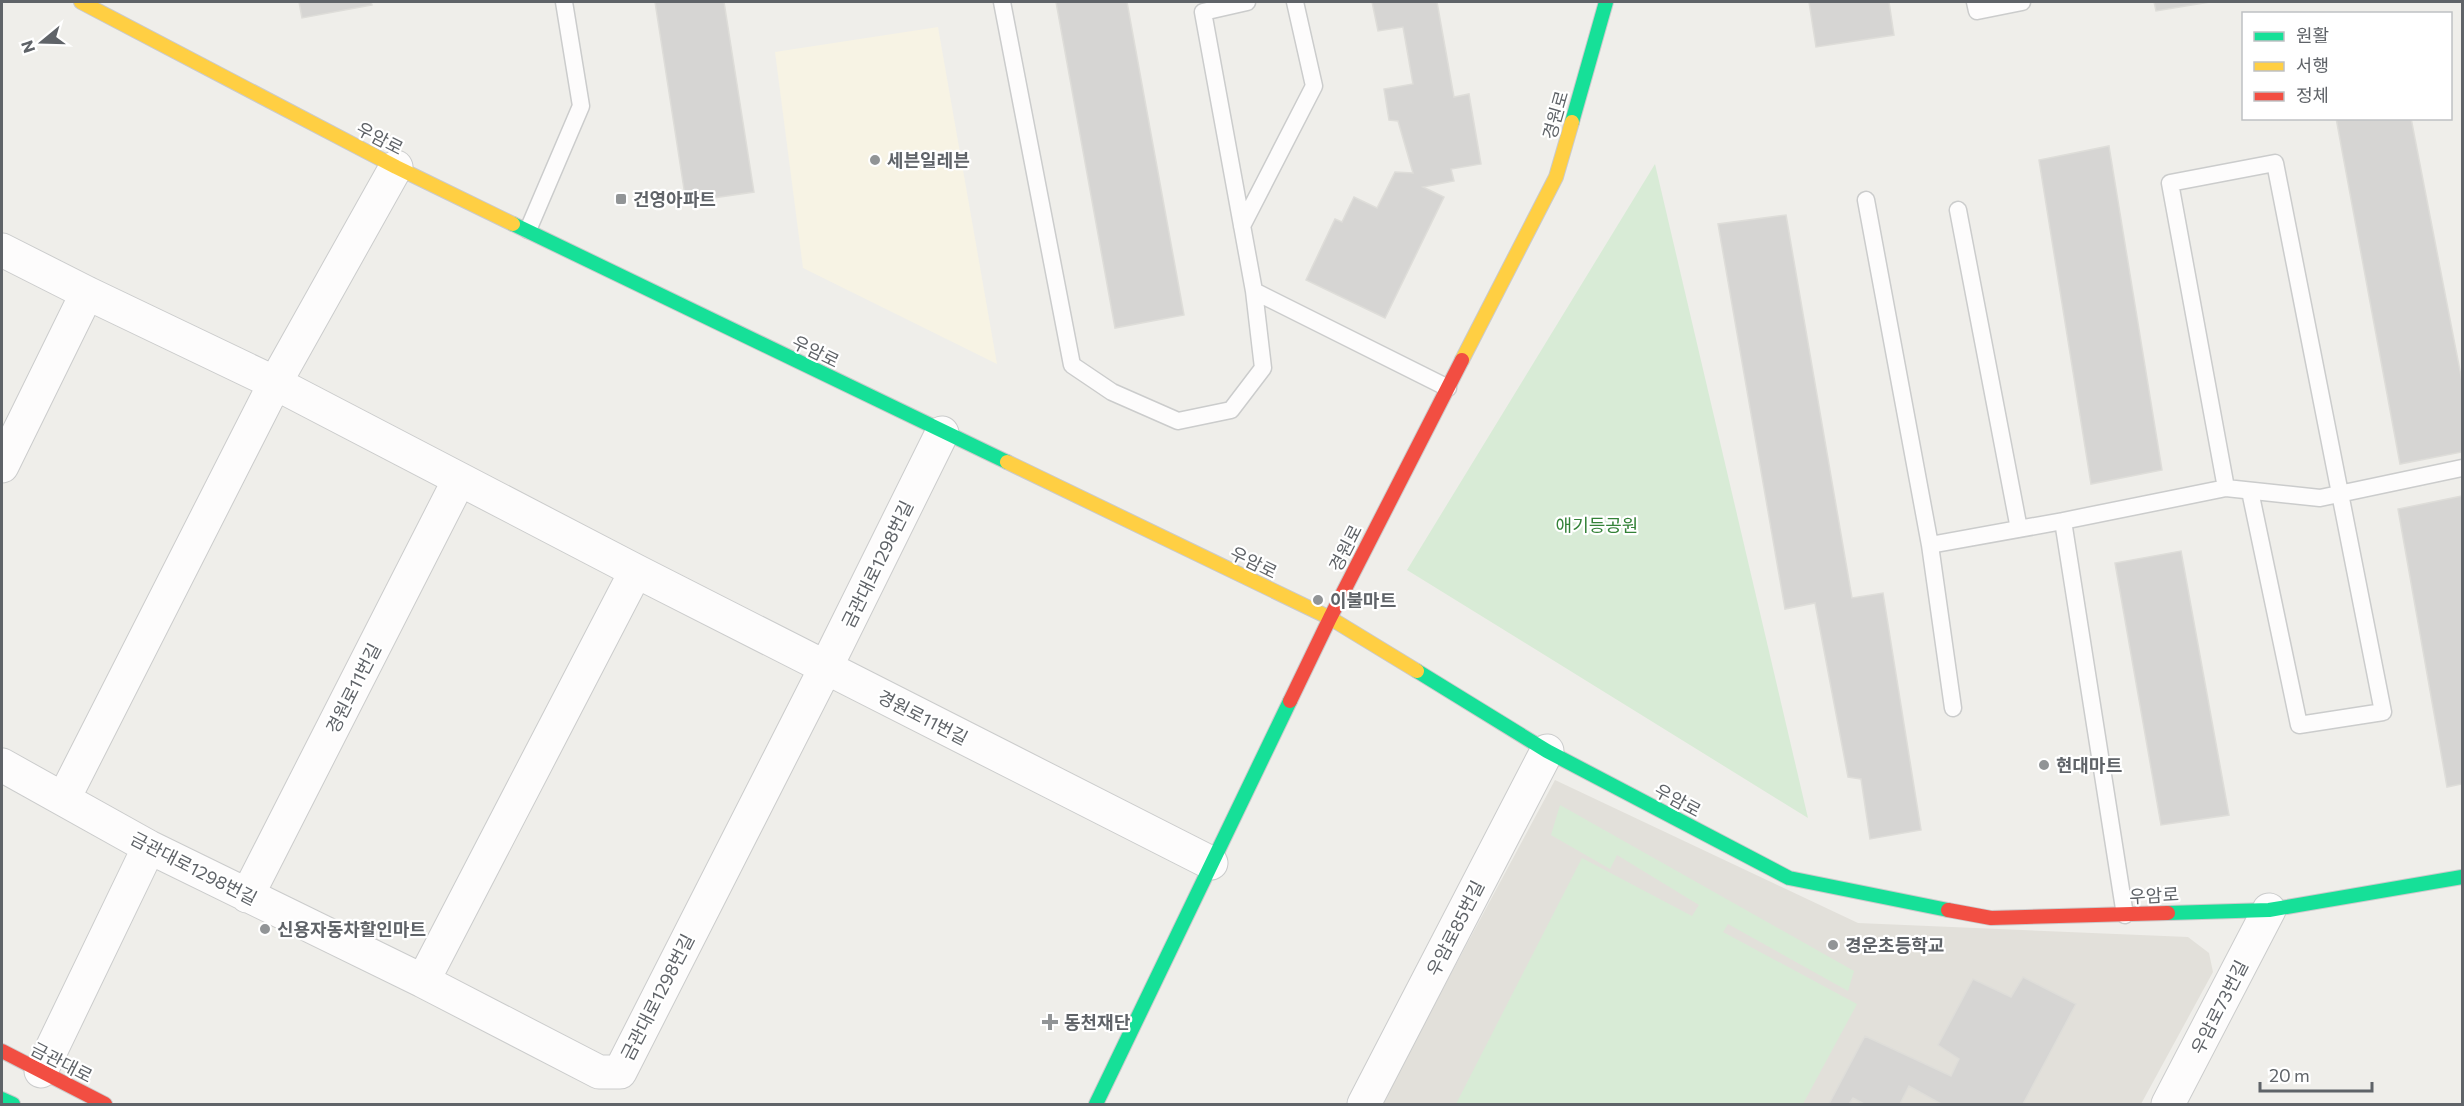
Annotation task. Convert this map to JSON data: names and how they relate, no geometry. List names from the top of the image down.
{
  "streets": {
    "street": [
      "경원로",
      "우암로",
      "금관대로1298번길",
      "경원로11번길",
      "우암로85번길",
      "우암로73번길",
      "금관대로"
    ]
  },
  "crossings": [
    ["경원로", "우암로"],
    ["경원로", "경원로11번길"],
    ["우암로", "금관대로1298번길"],
    ["우암로", "우암로85번길"],
    ["우암로", "우암로73번길"],
    ["금관대로1298번길", "경원로11번길"]
  ],
  "parks": ["애기등공원"],
  "places": {
    "other": [
      "세븐일레븐",
      "이불마트",
      "현대마트",
      "신용자동차할인마트",
      "경운초등학교"
    ],
    "transit": ["건영아파트"],
    "health": ["동천재단"]
  },
  "legend": ["원활", "서행", "정체"],
  "scale_bar": "20 m",
  "north": "left"
}
